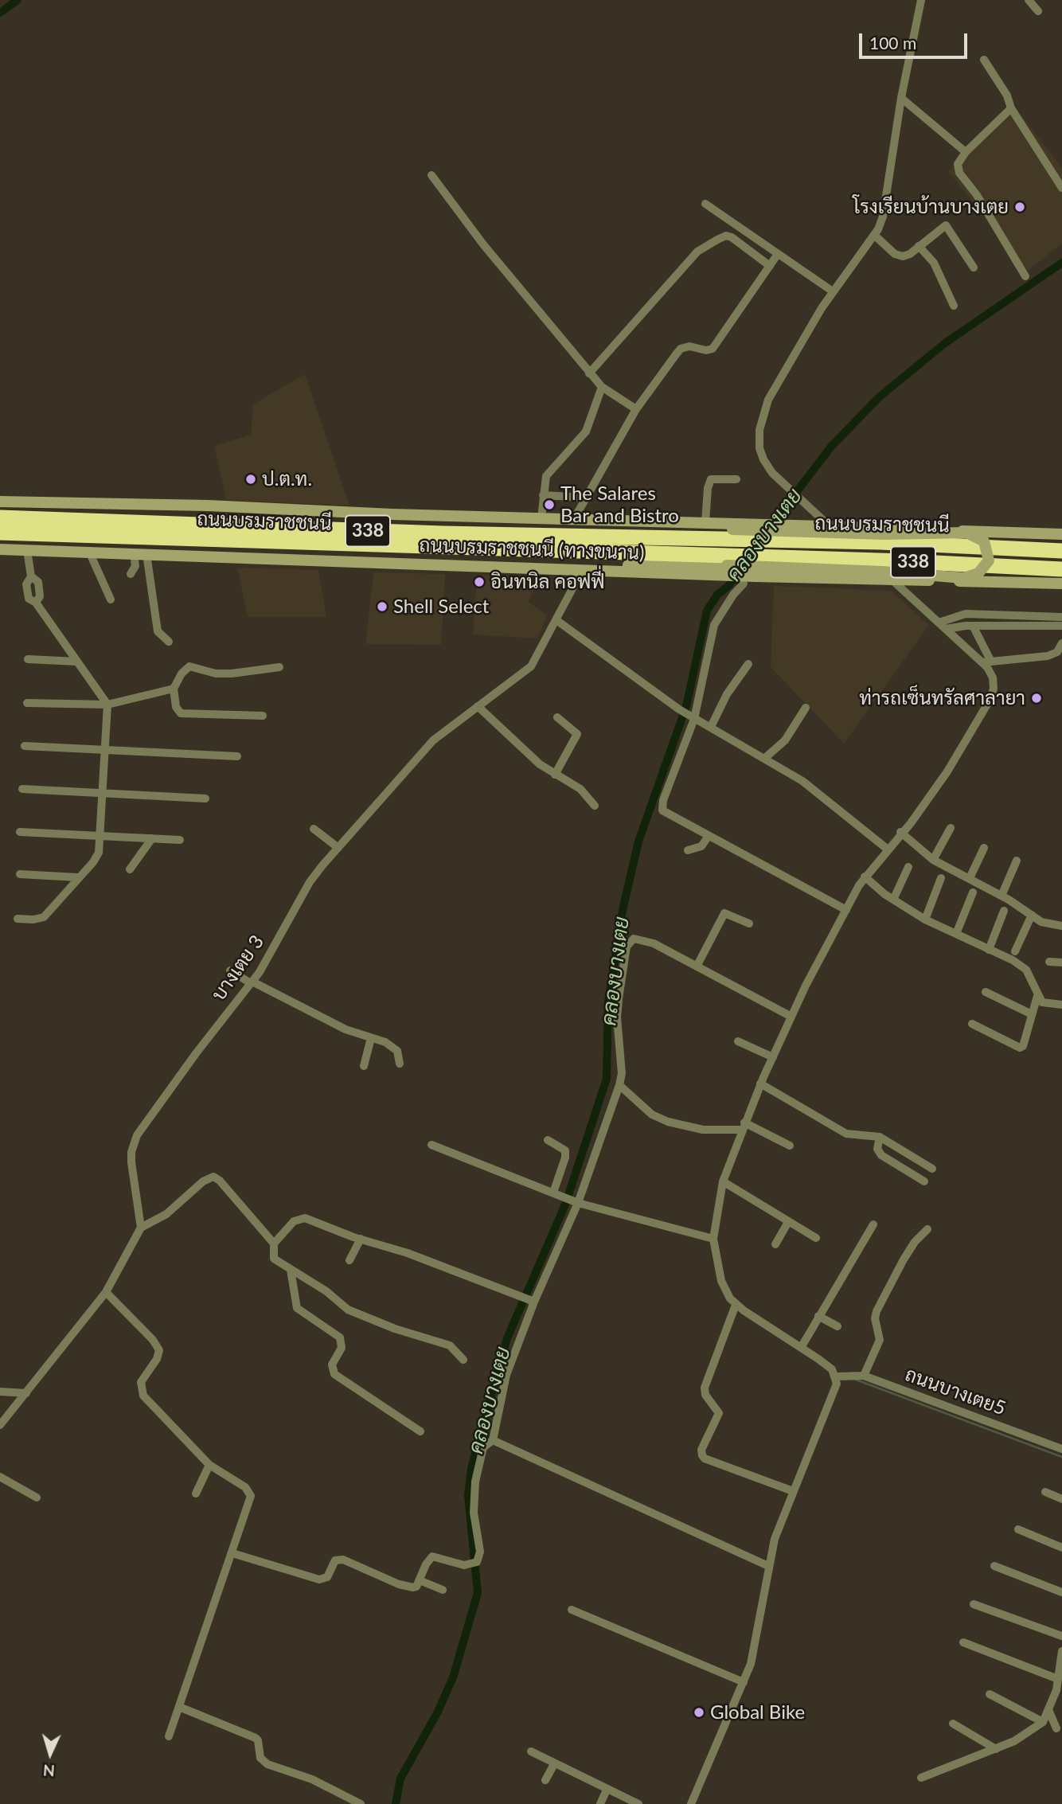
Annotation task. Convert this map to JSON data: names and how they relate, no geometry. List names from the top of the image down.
{
  "streets": {
    "highway": ["ถนนบรมราชชนนี", "338"],
    "main road": ["ถนนบรมราชชนนี (ทางขนาน)"],
    "street": ["บางเตย 3", "ถนนบางเตย5"]
  },
  "crossings": [
    ["ถนนบรมราชชนนี", "338"],
    ["ถนนบรมราชชนนี", "ถนนบรมราชชนนี (ทางขนาน)"],
    ["338", "ถนนบรมราชชนนี (ทางขนาน)"],
    ["ถนนบรมราชชนนี (ทางขนาน)", "บางเตย 3"]
  ],
  "water": ["คลองบางเตย"],
  "places": [
    "โรงเรียนบ้านบางเตย",
    "ป.ต.ท.",
    "The Salares Bar and Bistro",
    "อินทนิล คอฟฟี่",
    "Shell Select",
    "ท่ารถเซ็นทรัลศาลายา",
    "Global Bike"
  ],
  "scale_bar": "100 m",
  "north": "bottom"
}
